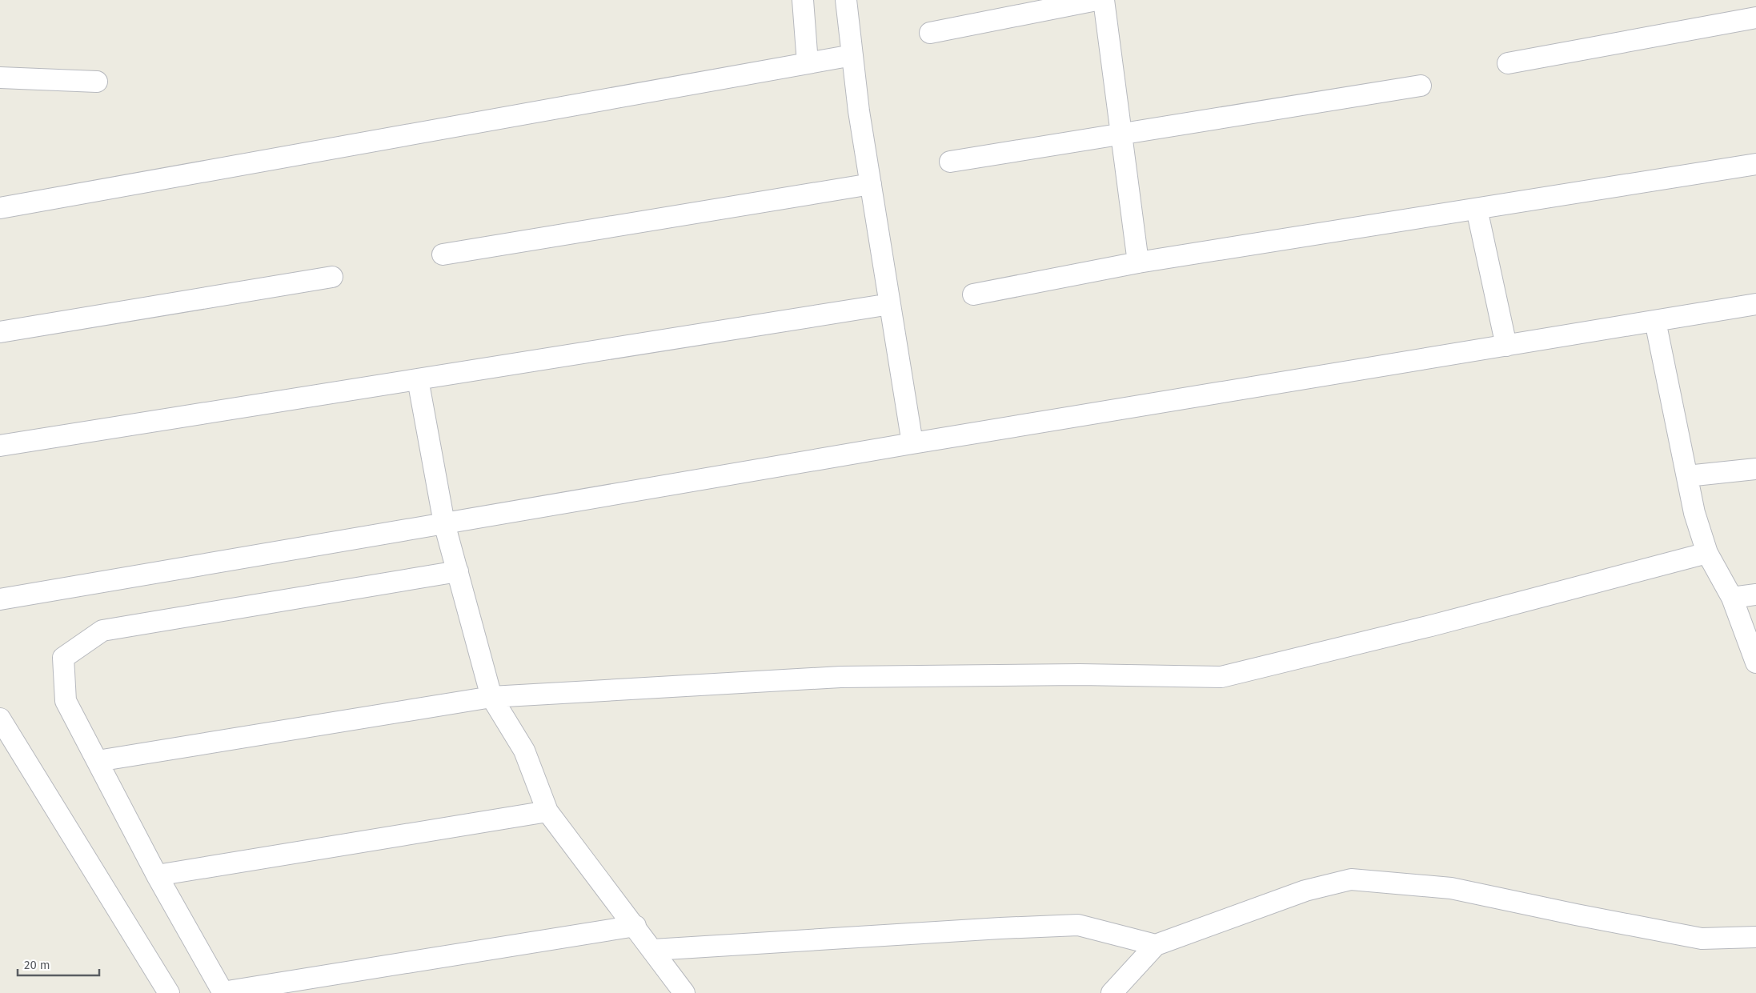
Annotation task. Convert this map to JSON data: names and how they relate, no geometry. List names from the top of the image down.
{
  "scale_bar": "20 m"
}
